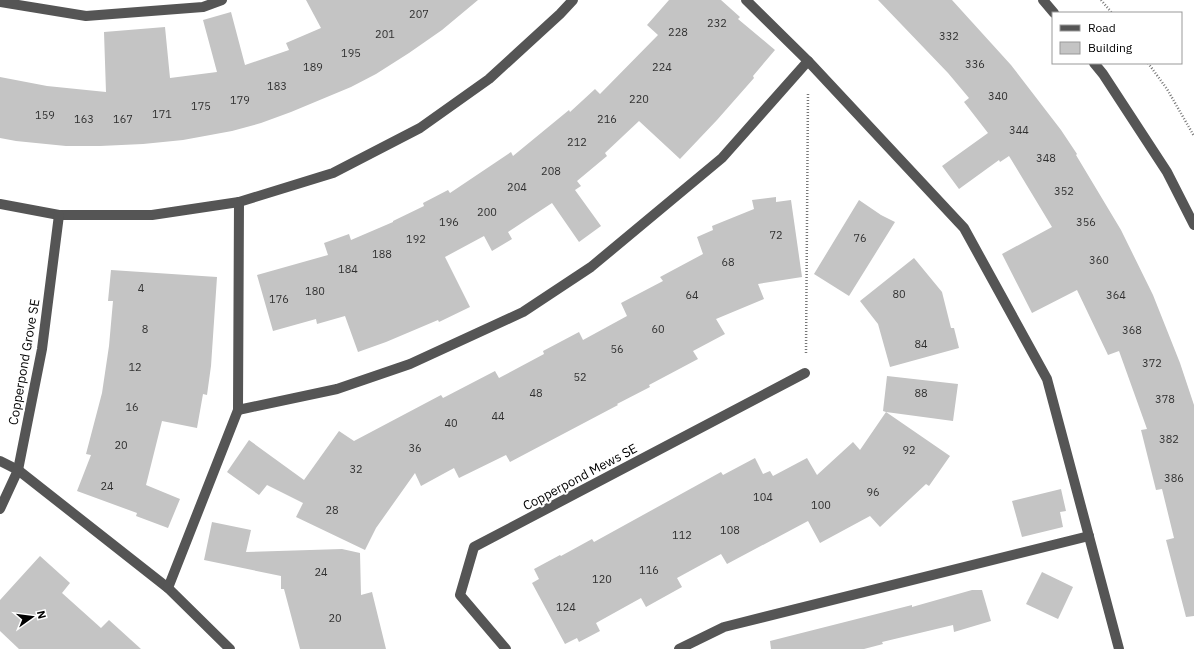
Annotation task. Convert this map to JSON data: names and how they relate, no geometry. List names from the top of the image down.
{
  "streets": {
    "street": ["Copperpond Grove SE", "Copperpond Mews SE"]
  },
  "house_numbers": [
    "207",
    "232",
    "228",
    "201",
    "332",
    "195",
    "336",
    "189",
    "224",
    "183",
    "340",
    "220",
    "179",
    "175",
    "171",
    "159",
    "163",
    "167",
    "216",
    "344",
    "212",
    "348",
    "208",
    "204",
    "352",
    "200",
    "196",
    "356",
    "72",
    "76",
    "192",
    "188",
    "360",
    "68",
    "184",
    "4",
    "180",
    "80",
    "64",
    "364",
    "176",
    "8",
    "60",
    "368",
    "84",
    "56",
    "372",
    "12",
    "52",
    "48",
    "88",
    "378",
    "16",
    "44",
    "40",
    "382",
    "20",
    "36",
    "92",
    "32",
    "386",
    "24",
    "96",
    "104",
    "100",
    "28",
    "108",
    "112",
    "116",
    "24",
    "120",
    "124",
    "20"
  ],
  "legend": ["Road", "Building"],
  "north": "right"
}
